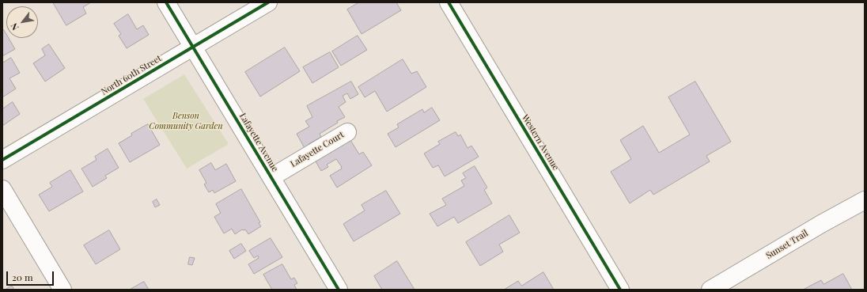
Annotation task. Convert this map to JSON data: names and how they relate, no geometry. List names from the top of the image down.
{
  "streets": {
    "street": [
      "North 60th Street",
      "Lafayette Avenue",
      "Western Avenue",
      "Lafayette Court",
      "Sunset Trail"
    ]
  },
  "crossings": [
    ["North 60th Street", "Lafayette Avenue"],
    ["Lafayette Avenue", "Lafayette Court"]
  ],
  "parks": ["Benson Community Garden"],
  "scale_bar": "20 m",
  "north": "bottom left"
}
